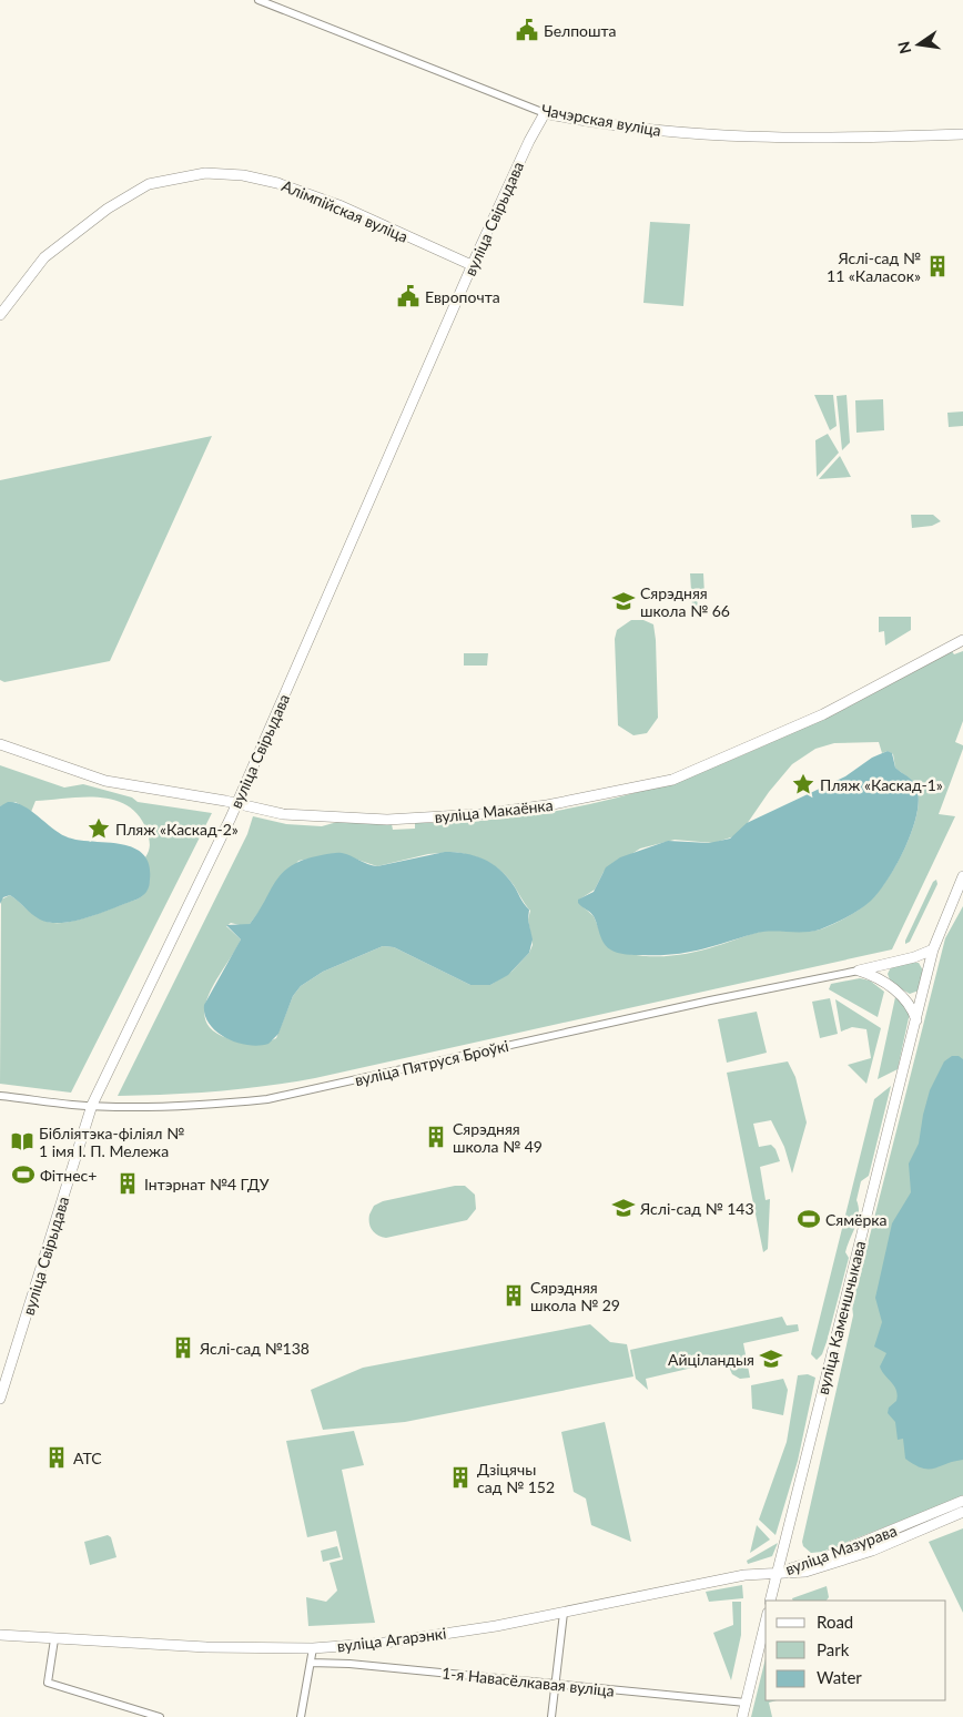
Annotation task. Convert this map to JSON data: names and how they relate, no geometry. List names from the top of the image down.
{
  "streets": {
    "main road": [
      "Чачэрская вуліца",
      "Алімпійская вуліца",
      "вуліца Свірыдава",
      "вуліца Макаёнка",
      "вуліца Каменшчыкава",
      "вуліца Мазурава",
      "вуліца Агарэнкі"
    ],
    "street": ["вуліца Пятруся Броўкі", "1-я Навасёлкавая вуліца"]
  },
  "crossings": [
    ["Чачэрская вуліца", "вуліца Свірыдава"],
    ["Алімпійская вуліца", "вуліца Свірыдава"],
    ["вуліца Свірыдава", "вуліца Макаёнка"],
    ["вуліца Свірыдава", "вуліца Пятруся Броўкі"],
    ["вуліца Каменшчыкава", "вуліца Мазурава"],
    ["вуліца Каменшчыкава", "вуліца Агарэнкі"],
    ["вуліца Мазурава", "вуліца Агарэнкі"]
  ],
  "places": {
    "public building": ["Белпошта", "Европочта"],
    "building": [
      "Яслі-сад № 11 «Каласок»",
      "Сярэдняя школа № 49",
      "Інтэрнат №4 ГДУ",
      "Сярэдняя школа № 29",
      "Яслі-сад №138",
      "АТС",
      "Дзіцячы сад № 152"
    ],
    "school or university": ["Сярэдняя школа № 66", "Яслі-сад № 143", "Айціландыя"],
    "place": ["Пляж «Каскад-1»", "Пляж «Каскад-2»"],
    "library": ["Бібліятэка-філіял № 1 імя І. П. Мележа"],
    "sports": ["Фітнес+", "Сямёрка"]
  },
  "legend": ["Road", "Park", "Water"],
  "north": "left"
}
